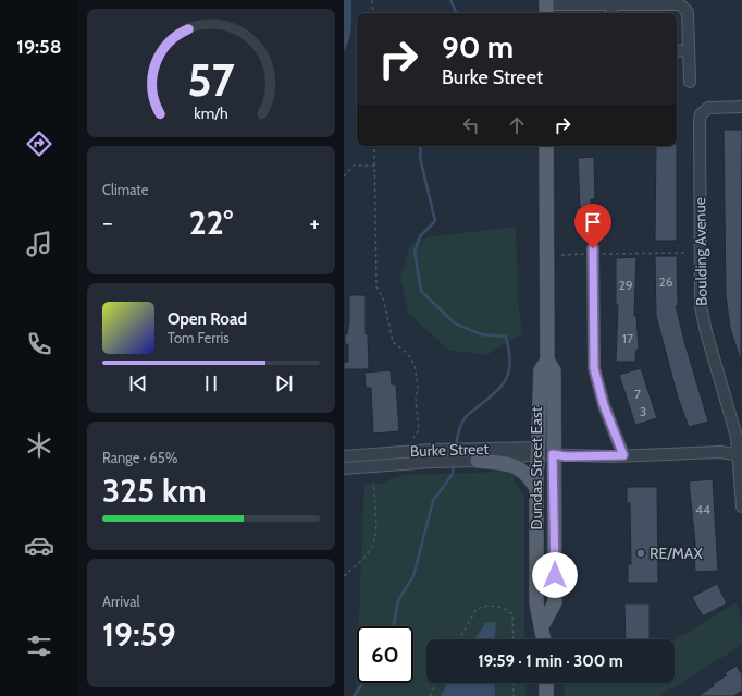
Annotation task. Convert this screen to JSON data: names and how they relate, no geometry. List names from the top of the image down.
{
  "streets": {
    "main road": ["Dundas Street East"],
    "street": ["Boulding Avenue", "Burke Street"]
  },
  "places": ["RE/MAX"],
  "house_numbers": [
    "26",
    "29",
    "17",
    "7",
    "3",
    "44"
  ],
  "page": {
    "tabs": "19:58",
    "turn": ["90 m", "Burke Street"],
    "tile": [
      "Climate",
      ["Range · 65%", "325 km"],
      ["Arrival", "19:59"]
    ],
    "heat": ["−", "22°", "+"],
    "song": ["Open Road", "Tom Ferris"],
    "limit": "60",
    "trip": "19:59 · 1 min · 300 m",
    "gauge": ["57", "km/h"]
  }
}
